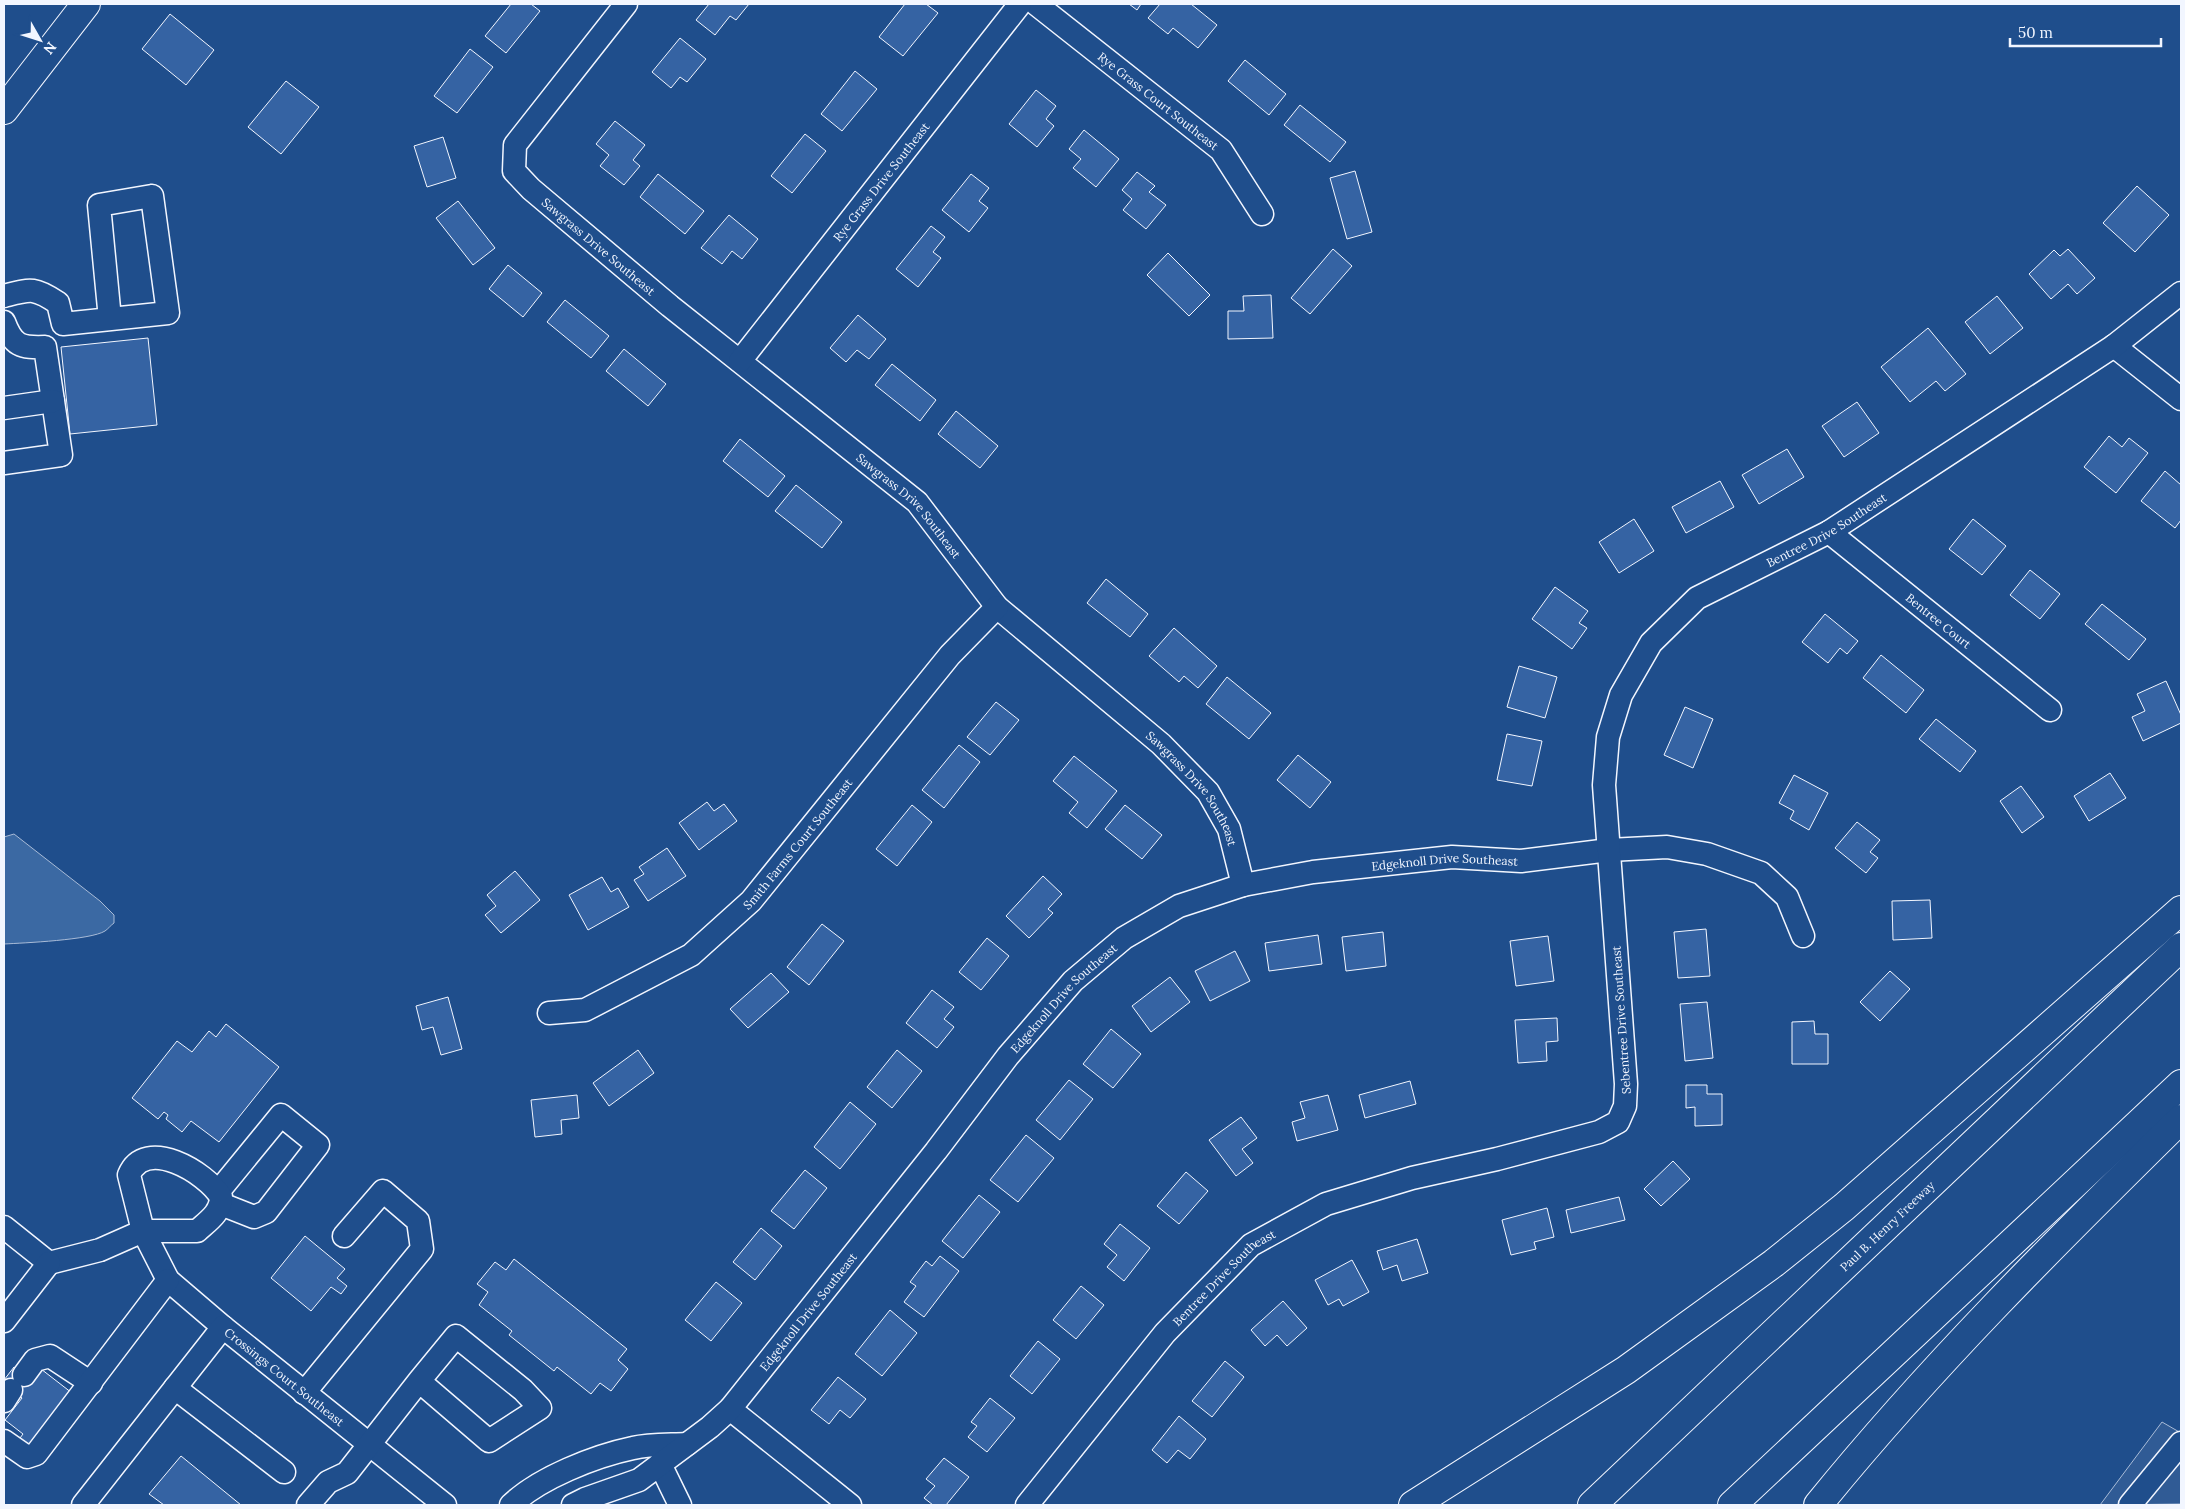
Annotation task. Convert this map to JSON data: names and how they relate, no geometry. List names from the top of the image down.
{
  "streets": {
    "main road": ["Paul B. Henry Freeway"],
    "street": [
      "Rye Grass Court Southeast",
      "Rye Grass Drive Southeast",
      "Sawgrass Drive Southeast",
      "Bentree Drive Southeast",
      "Bentree Court",
      "Smith Farms Court Southeast",
      "Edgeknoll Drive Southeast",
      "Sebentree Drive Southeast",
      "Crossings Court Southeast"
    ]
  },
  "crossings": [
    ["Rye Grass Drive Southeast", "Sawgrass Drive Southeast"],
    ["Sawgrass Drive Southeast", "Smith Farms Court Southeast"],
    ["Sawgrass Drive Southeast", "Edgeknoll Drive Southeast"],
    ["Bentree Drive Southeast", "Bentree Court"],
    ["Bentree Drive Southeast", "Edgeknoll Drive Southeast"],
    ["Bentree Drive Southeast", "Sebentree Drive Southeast"],
    ["Edgeknoll Drive Southeast", "Sebentree Drive Southeast"]
  ],
  "scale_bar": "50 m",
  "north": "bottom right"
}
